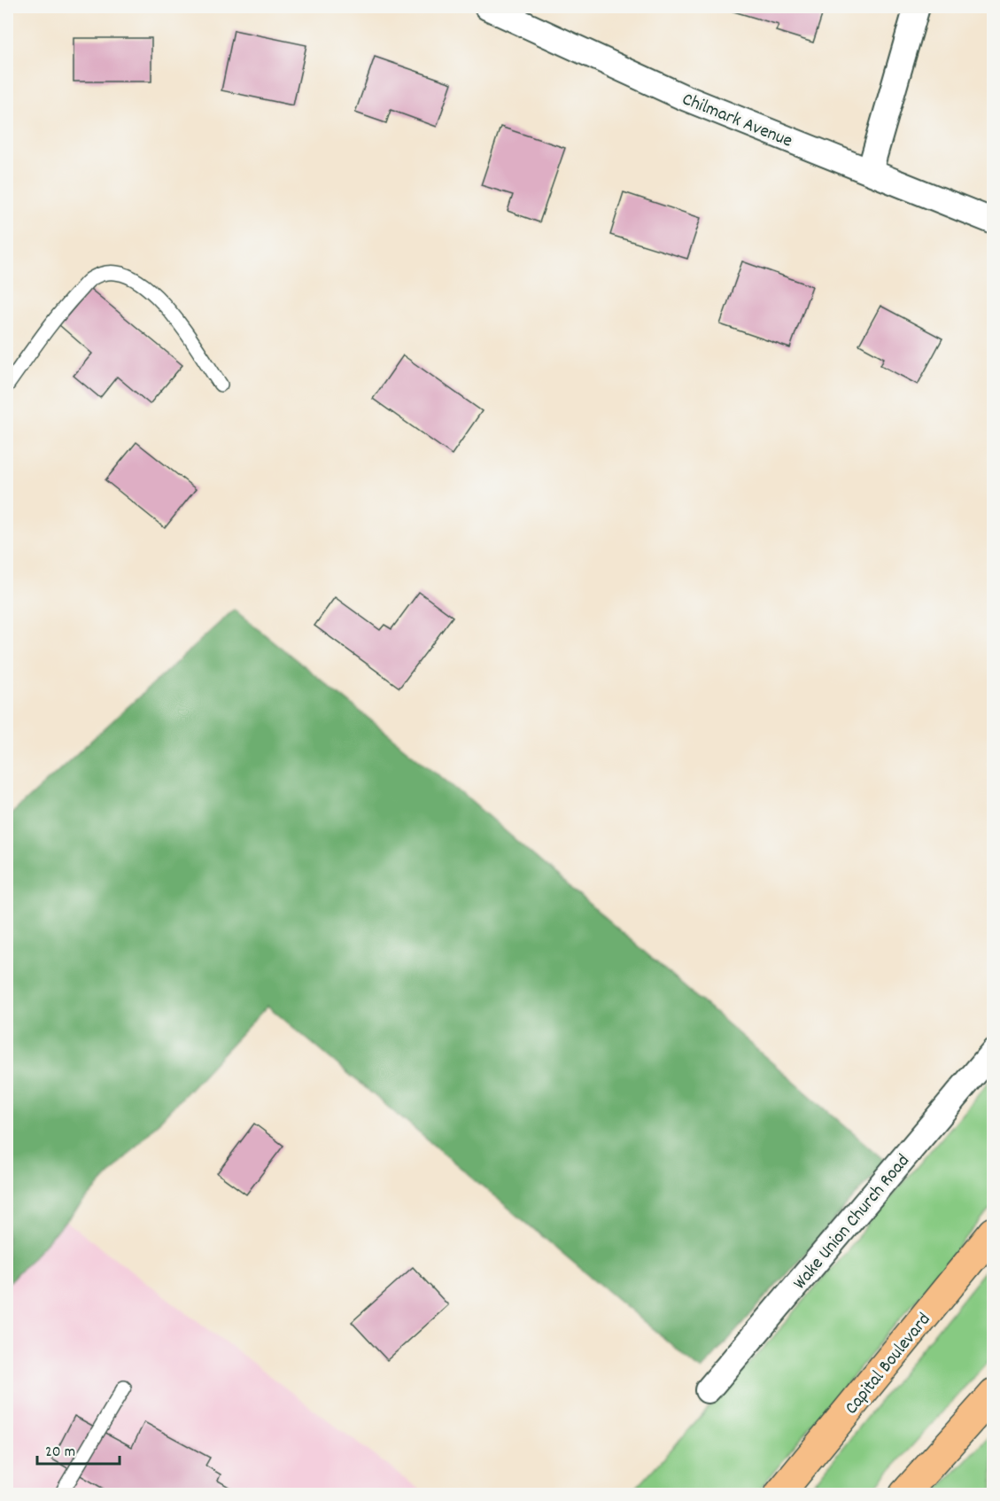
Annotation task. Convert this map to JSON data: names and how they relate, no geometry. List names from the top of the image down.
{
  "streets": {
    "highway": ["Capital Boulevard"],
    "street": ["Chilmark Avenue", "Wake Union Church Road"]
  },
  "scale_bar": "20 m"
}
